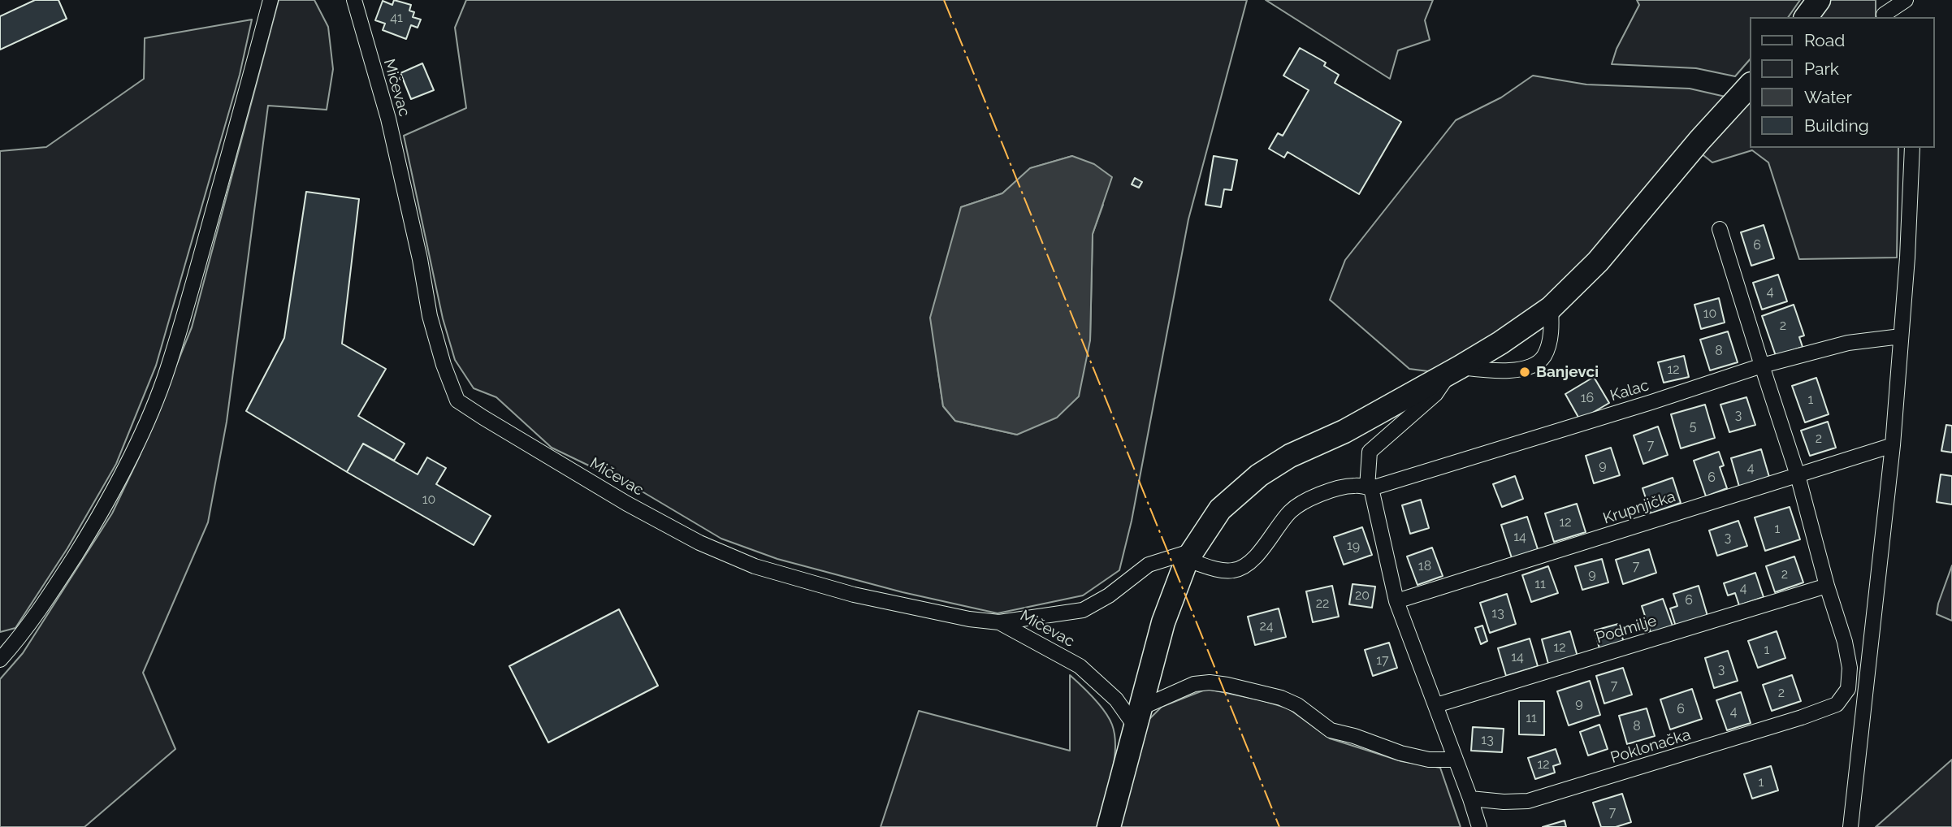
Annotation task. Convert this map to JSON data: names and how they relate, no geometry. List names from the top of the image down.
{
  "streets": {
    "street": [
      "Mičevac",
      "Kalac",
      "Krupnjička",
      "Podmilje",
      "Poklonačka"
    ]
  },
  "crossings": [
    ["Podmilje", "Poklonačka"]
  ],
  "places": ["Banjevci"],
  "house_numbers": [
    "41",
    "6",
    "4",
    "10",
    "2",
    "8",
    "12",
    "16",
    "1",
    "3",
    "5",
    "2",
    "7",
    "9",
    "4",
    "6",
    "10",
    "12",
    "1",
    "14",
    "3",
    "19",
    "18",
    "7",
    "9",
    "2",
    "11",
    "4",
    "20",
    "6",
    "22",
    "13",
    "24",
    "12",
    "1",
    "14",
    "17",
    "3",
    "7",
    "2",
    "9",
    "6",
    "4",
    "11",
    "8",
    "13",
    "12",
    "1",
    "7"
  ],
  "legend": [
    "Road",
    "Park",
    "Water",
    "Building"
  ]
}
